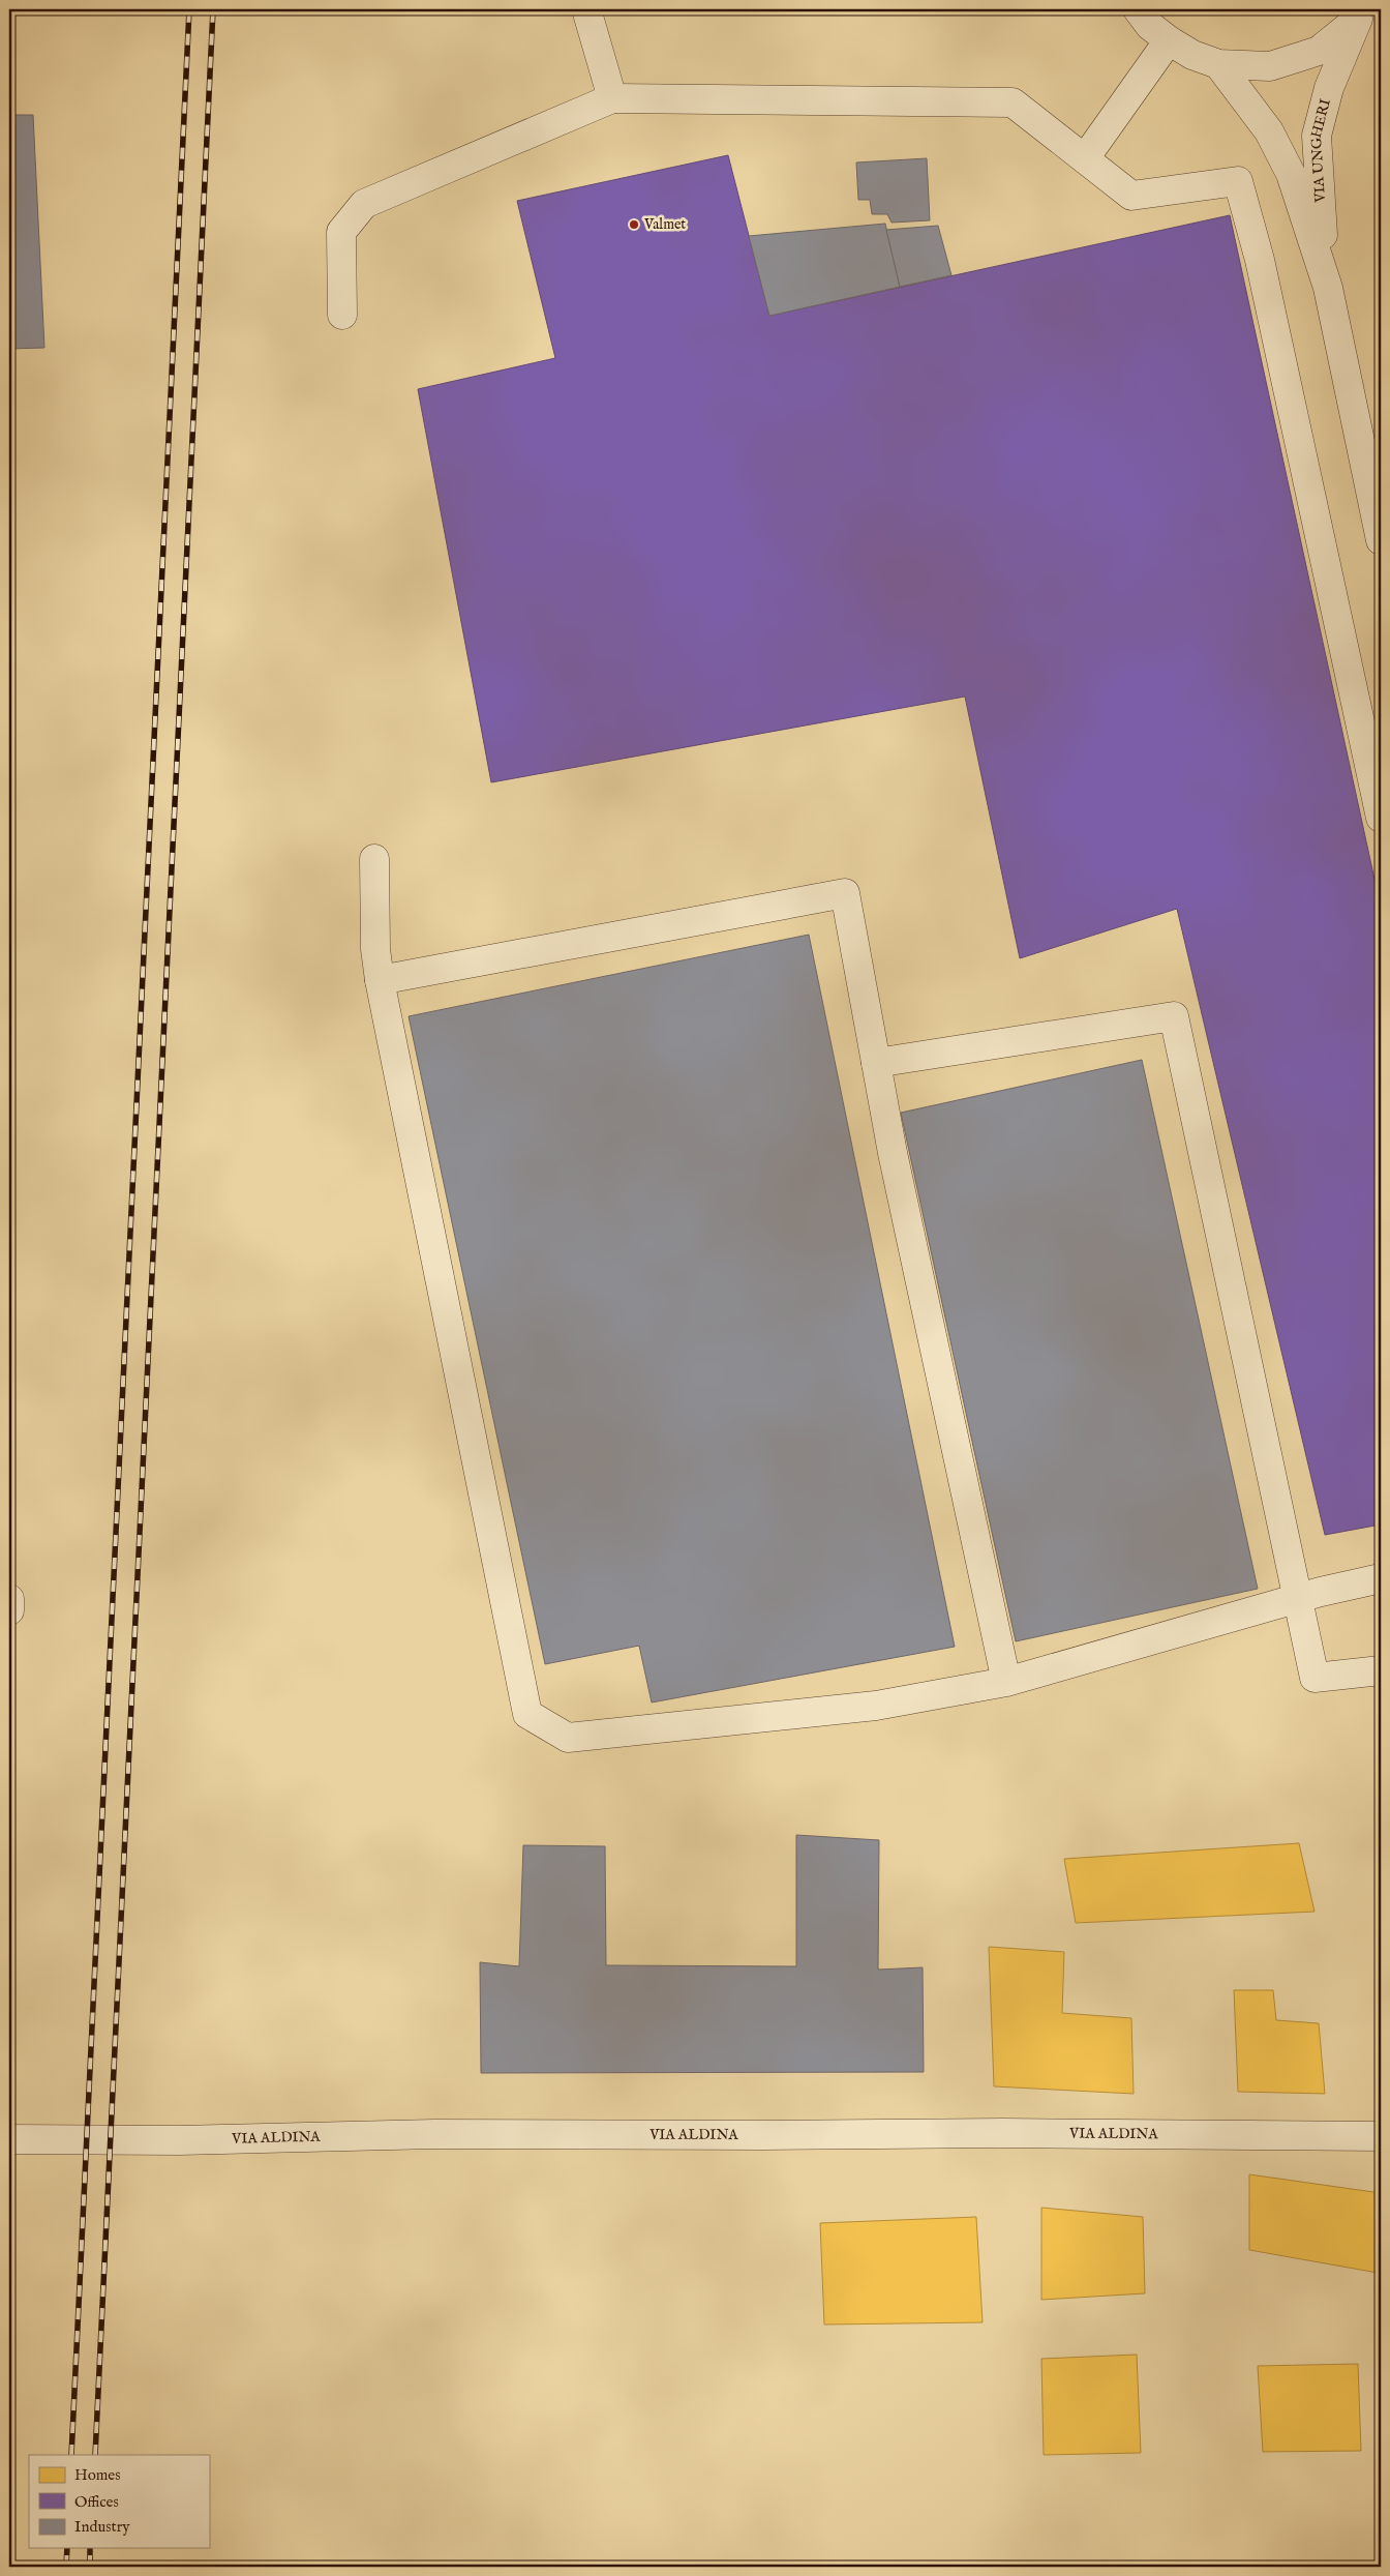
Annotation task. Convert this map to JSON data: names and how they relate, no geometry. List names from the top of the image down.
{
  "streets": {
    "street": ["VIA UNGHERI", "VIA ALDINA"]
  },
  "places": ["Valmet"],
  "legend": ["Homes", "Offices", "Industry"]
}
